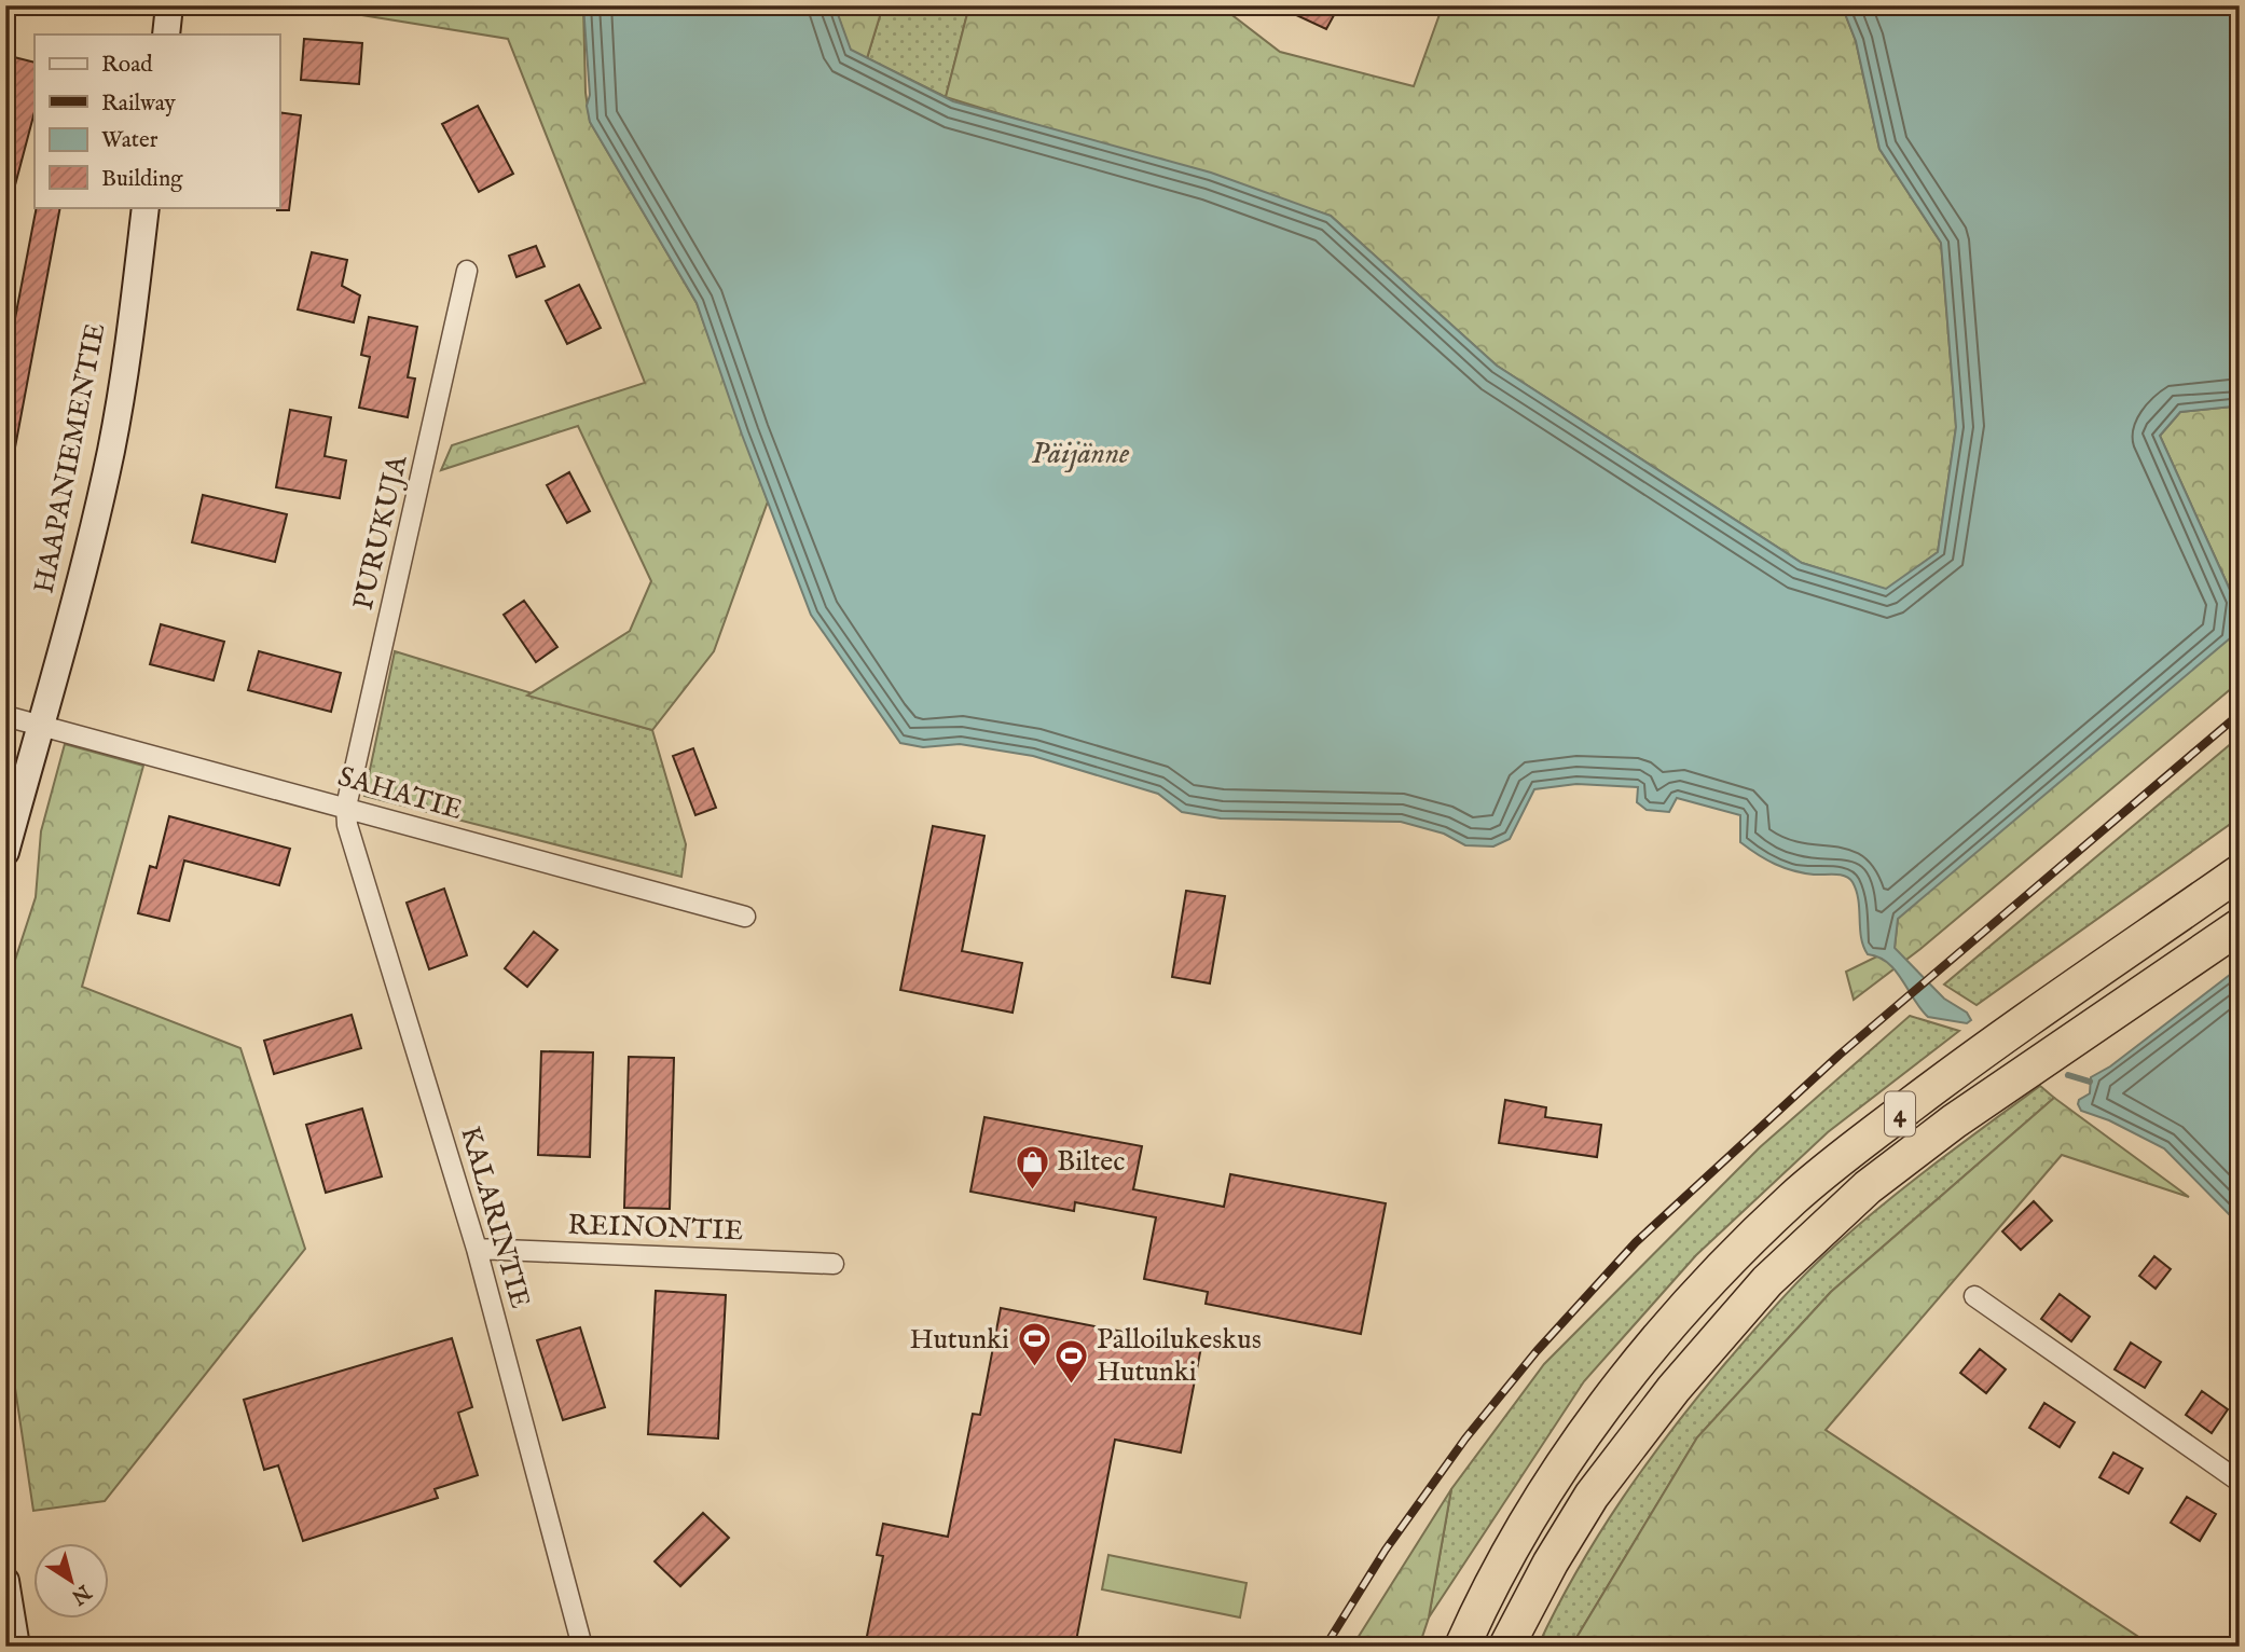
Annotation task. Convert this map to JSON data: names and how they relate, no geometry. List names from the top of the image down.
{
  "streets": {
    "highway": ["4"],
    "street": [
      "HAAPANIEMENTIE",
      "PURUKUJA",
      "SAHATIE",
      "KALARINTIE",
      "REINONTIE"
    ]
  },
  "crossings": [
    ["HAAPANIEMENTIE", "SAHATIE"],
    ["PURUKUJA", "SAHATIE"],
    ["PURUKUJA", "KALARINTIE"],
    ["SAHATIE", "KALARINTIE"],
    ["KALARINTIE", "REINONTIE"]
  ],
  "water": ["Päijänne"],
  "places": {
    "shop": ["Biltec"],
    "sports": ["Hutunki", "Palloilukeskus Hutunki"]
  },
  "legend": [
    "Road",
    "Railway",
    "Water",
    "Building"
  ],
  "north": "bottom right"
}
